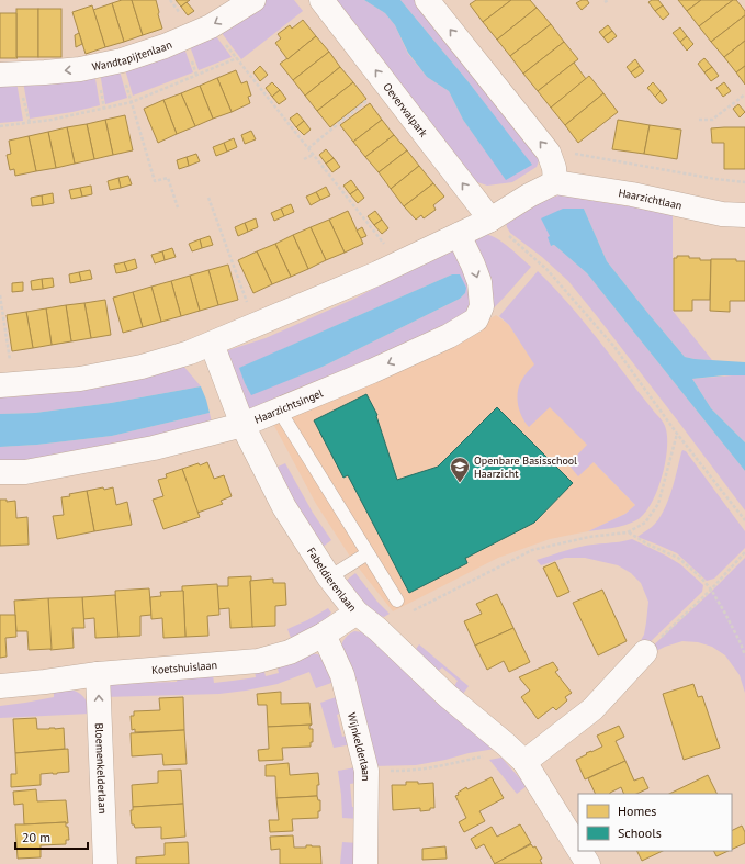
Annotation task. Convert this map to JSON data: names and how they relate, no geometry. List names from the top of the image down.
{
  "streets": {
    "street": [
      "Wandtapijtenlaan",
      "Oeverwalpark",
      "Haarzichtlaan",
      "Haarzichtsingel",
      "Fabeldierenlaan",
      "Koetshuislaan",
      "Wijnkelderlaan",
      "Bloemenkelderlaan"
    ]
  },
  "crossings": [
    ["Haarzichtsingel", "Fabeldierenlaan"],
    ["Fabeldierenlaan", "Koetshuislaan"],
    ["Koetshuislaan", "Wijnkelderlaan"],
    ["Koetshuislaan", "Bloemenkelderlaan"]
  ],
  "one_way": ["Wandtapijtenlaan", "Haarzichtsingel", "Bloemenkelderlaan"],
  "places": {
    "school or university": ["Openbare Basisschool Haarzicht"]
  },
  "legend": ["Homes", "Schools"],
  "scale_bar": "20 m"
}
